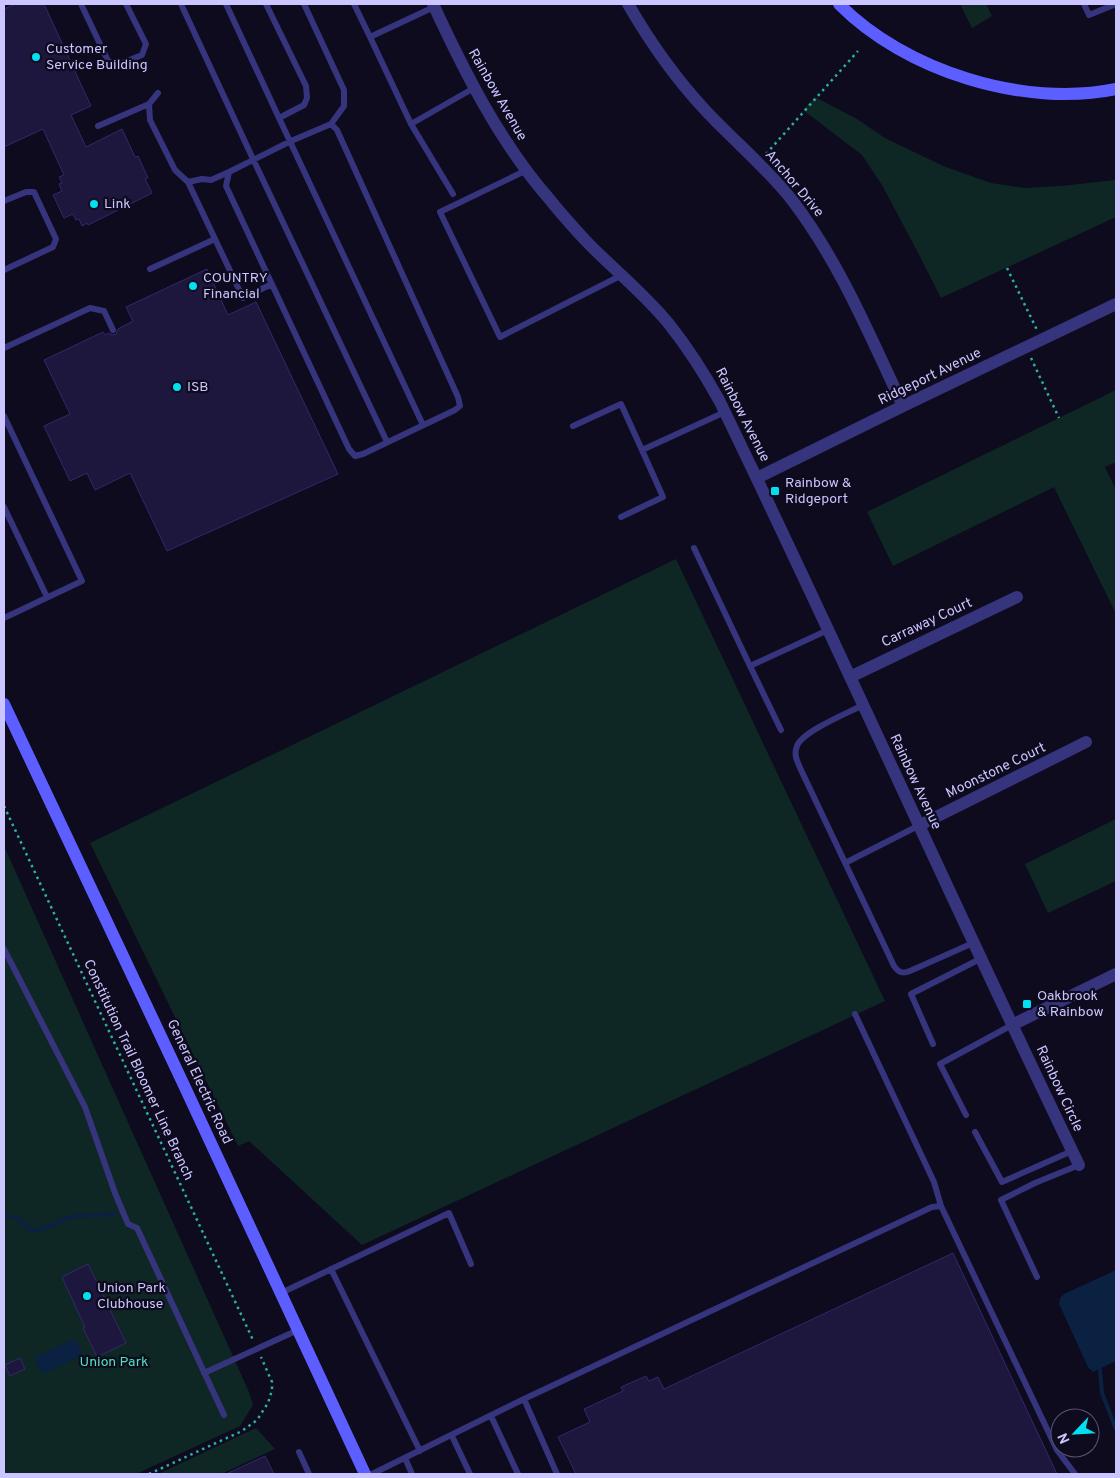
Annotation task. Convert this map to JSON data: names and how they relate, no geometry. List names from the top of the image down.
{
  "streets": {
    "main road": ["General Electric Road"],
    "street": [
      "Rainbow Avenue",
      "Anchor Drive",
      "Ridgeport Avenue",
      "Carraway Court",
      "Moonstone Court",
      "Rainbow Circle"
    ],
    "path": ["Constitution Trail Bloomer Line Branch"]
  },
  "crossings": [
    ["Rainbow Avenue", "Ridgeport Avenue"],
    ["Rainbow Avenue", "Carraway Court"],
    ["Rainbow Avenue", "Moonstone Court"],
    ["Rainbow Avenue", "Rainbow Circle"],
    ["Anchor Drive", "Ridgeport Avenue"]
  ],
  "parks": ["Union Park"],
  "places": {
    "other": [
      "Customer Service Building",
      "Link",
      "COUNTRY Financial",
      "ISB",
      "Union Park Clubhouse"
    ],
    "transit": ["Rainbow & Ridgeport", "Oakbrook & Rainbow"]
  },
  "north": "bottom left"
}
